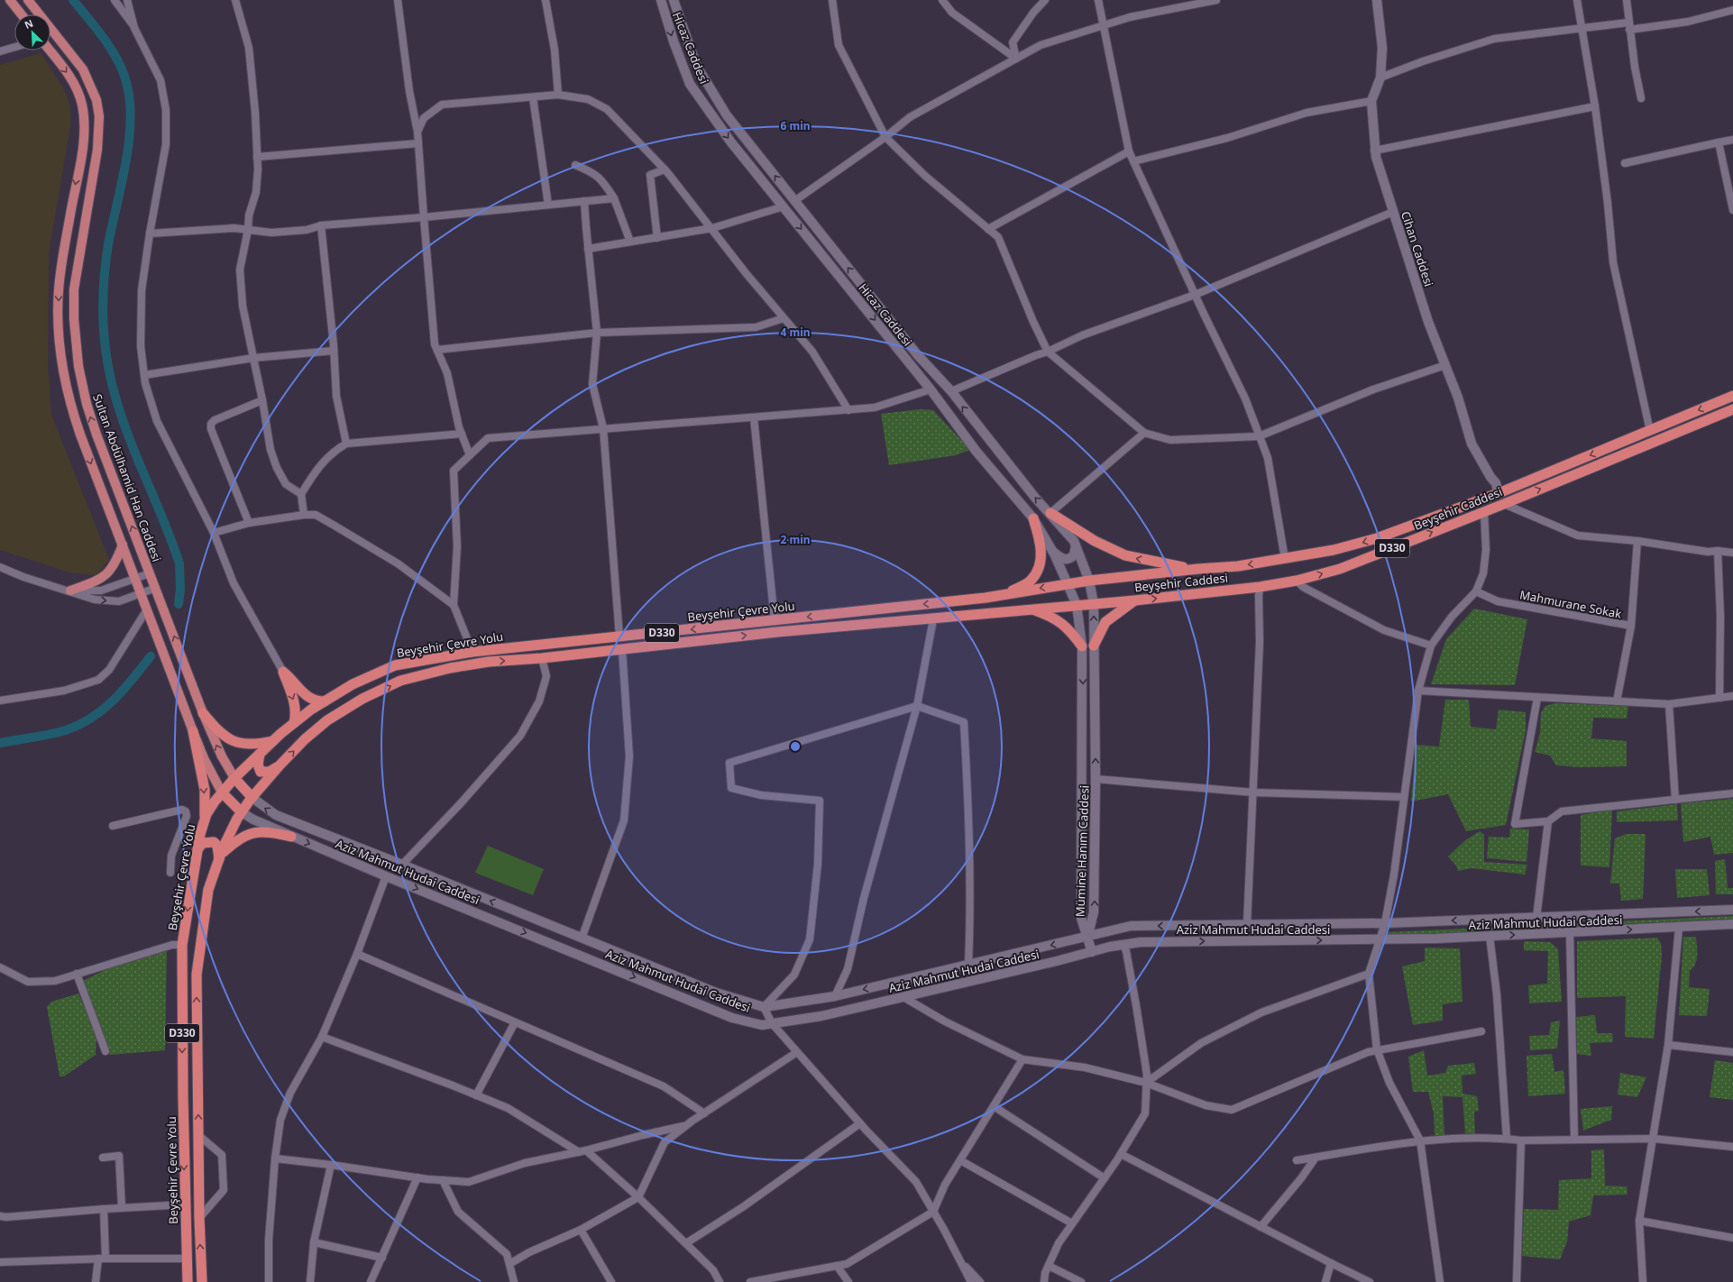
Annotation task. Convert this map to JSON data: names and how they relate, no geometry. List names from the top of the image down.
{
  "streets": {
    "highway": ["Beyşehir Caddesi", "D330", "Beyşehir Çevre Yolu"],
    "main road": ["Sultan Abdülhamid Han Caddesi"],
    "street": [
      "Hicaz Caddesi",
      "Cihan Caddesi",
      "Mahmurane Sokak",
      "Mümine Hanım Caddesi",
      "Aziz Mahmut Hudai Caddesi"
    ]
  },
  "crossings": [
    ["Hicaz Caddesi", "Beyşehir Caddesi"],
    ["Hicaz Caddesi", "Beyşehir Çevre Yolu"],
    ["Hicaz Caddesi", "Mümine Hanım Caddesi"],
    ["Cihan Caddesi", "Beyşehir Caddesi"],
    ["Sultan Abdülhamid Han Caddesi", "Beyşehir Çevre Yolu"],
    ["Beyşehir Caddesi", "Beyşehir Çevre Yolu"],
    ["Beyşehir Caddesi", "Mümine Hanım Caddesi"],
    ["Beyşehir Çevre Yolu", "Aziz Mahmut Hudai Caddesi"],
    ["Mümine Hanım Caddesi", "Aziz Mahmut Hudai Caddesi"]
  ],
  "north": "top left",
  "rings": ["6 min", "4 min", "2 min"]
}
